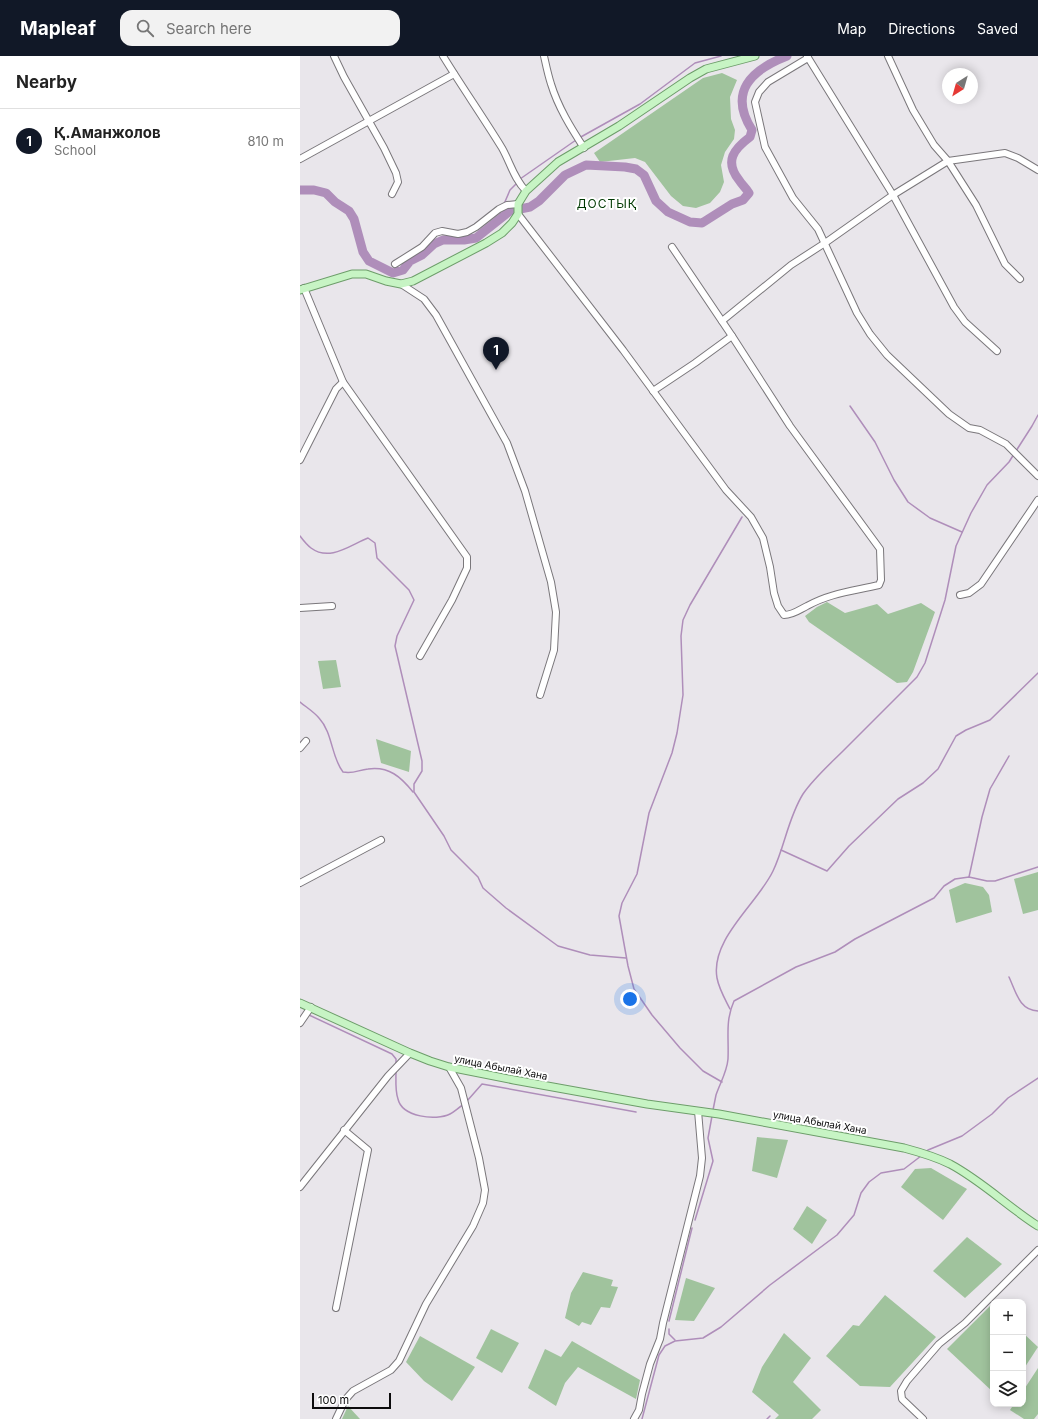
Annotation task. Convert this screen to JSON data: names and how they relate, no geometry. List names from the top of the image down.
{
  "streets": {
    "main road": ["улица Абылай Хана"]
  },
  "districts": ["ДОСТЫҚ"],
  "scale_bar": "100 m",
  "north": "bottom left",
  "page": {
    "header": "Mapleaf",
    "search": "Search here",
    "nav": ["Map", "Directions", "Saved"],
    "heading": "Nearby",
    "list": [
      {
        "mark": "1",
        "name": "Қ.Аманжолов",
        "note": "School",
        "value": "810 m"
      }
    ],
    "pins": "1",
    "map_buttons": ["+", "−"],
    "scale": "100 m"
  }
}
